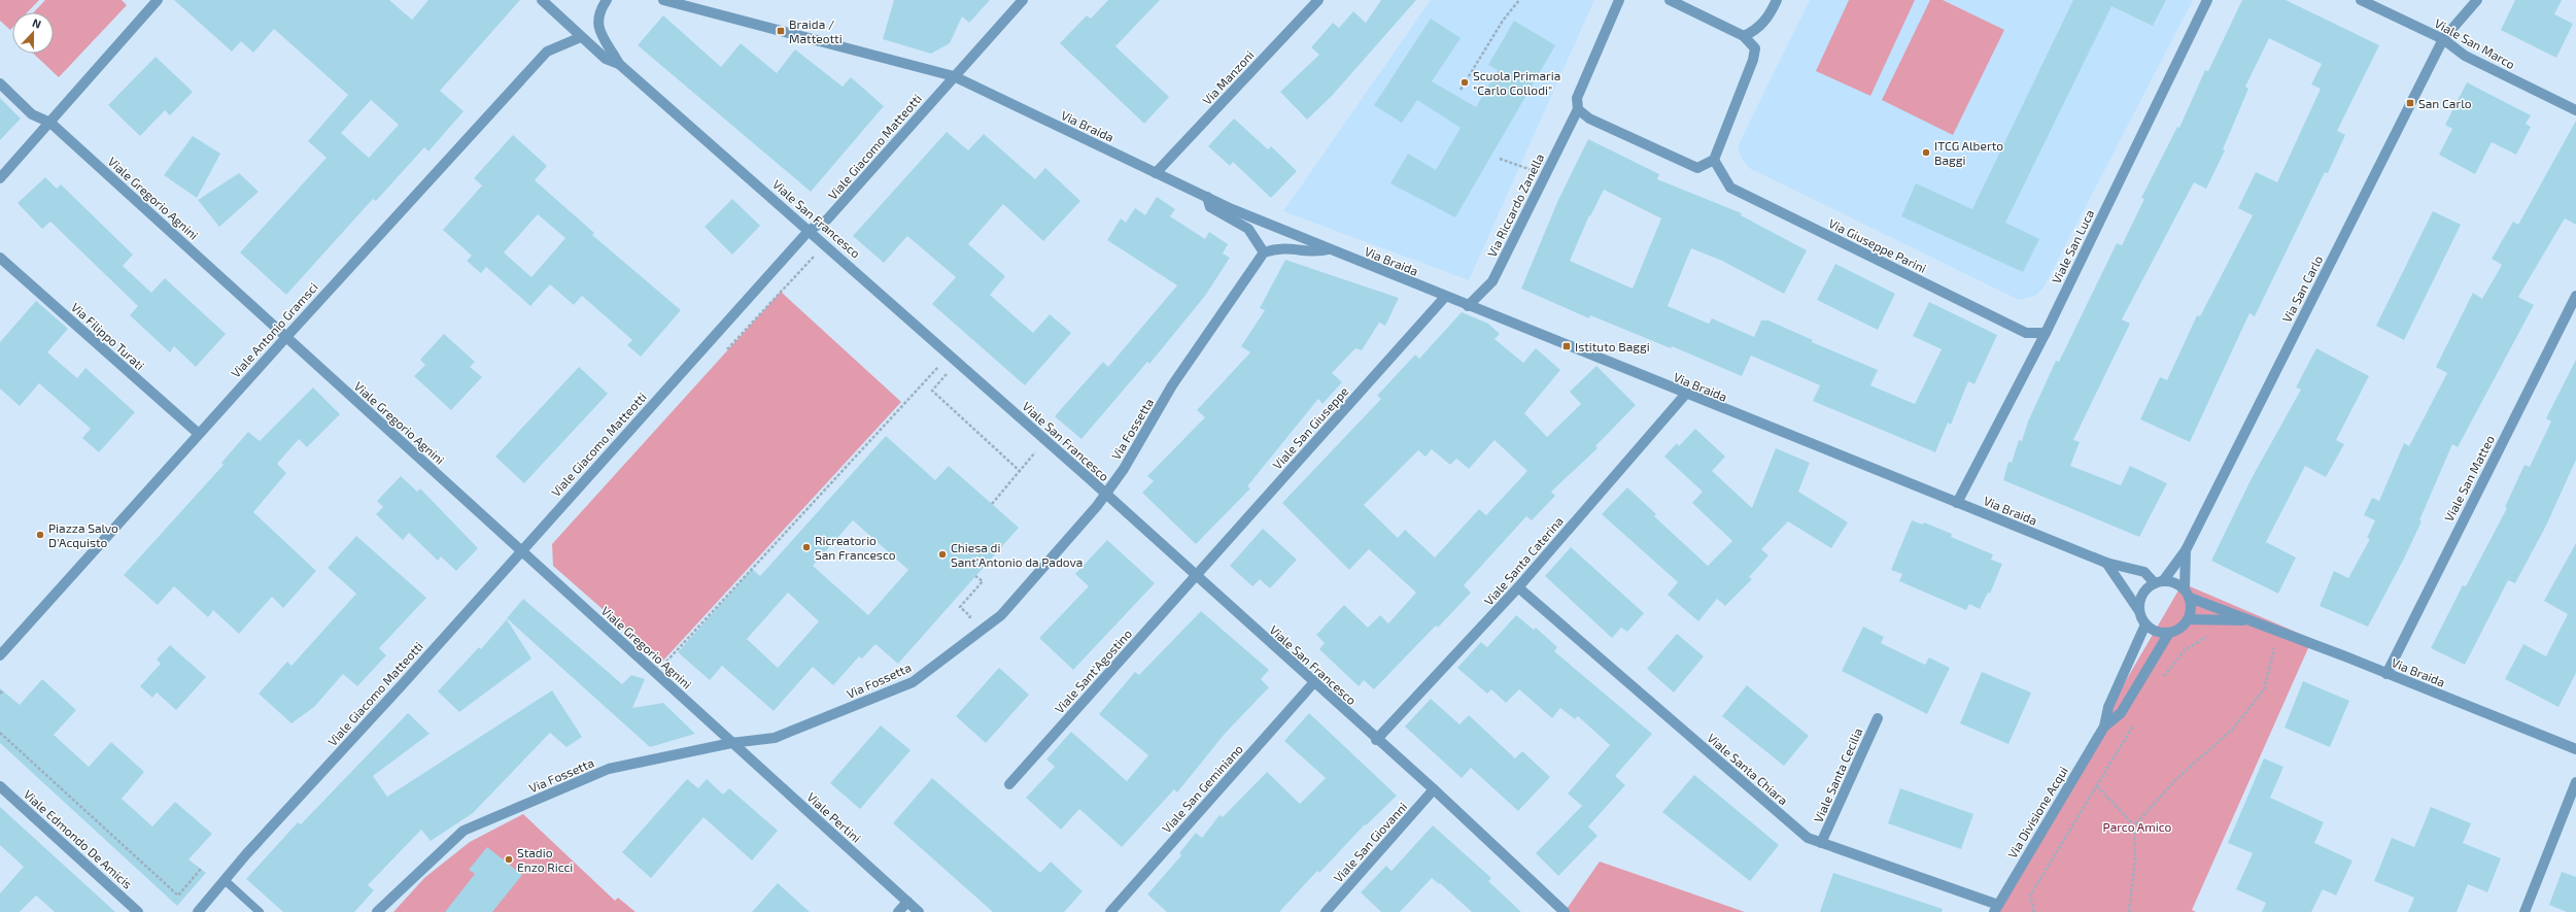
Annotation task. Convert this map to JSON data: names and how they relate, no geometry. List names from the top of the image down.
{
  "streets": {
    "street": [
      "Viale San Marco",
      "Via Manzoni",
      "Via Braida",
      "Viale Giacomo Matteotti",
      "Viale Gregorio Agnini",
      "Via Riccardo Zanella",
      "Viale San Francesco",
      "Via Giuseppe Parini",
      "Viale San Luca",
      "Via San Carlo",
      "Viale Antonio Gramsci",
      "Via Filippo Turati",
      "Viale San Giuseppe",
      "Via Fossetta",
      "Viale San Matteo",
      "Viale Santa Caterina",
      "Viale Sant'Agostino",
      "Viale Santa Chiara",
      "Viale Santa Cecilia",
      "Viale San Geminiano",
      "Via Divisione Acqui",
      "Viale Pertini",
      "Viale Edmondo De Amicis",
      "Viale San Giovanni"
    ]
  },
  "crossings": [
    ["Viale San Marco", "Via San Carlo"],
    ["Via Manzoni", "Via Braida"],
    ["Via Braida", "Viale Giacomo Matteotti"],
    ["Via Braida", "Via Riccardo Zanella"],
    ["Via Braida", "Viale San Luca"],
    ["Via Braida", "Via San Carlo"],
    ["Via Braida", "Viale San Giuseppe"],
    ["Via Braida", "Viale San Matteo"],
    ["Via Braida", "Viale Santa Caterina"],
    ["Via Braida", "Via Divisione Acqui"],
    ["Viale Giacomo Matteotti", "Viale Gregorio Agnini"],
    ["Viale Giacomo Matteotti", "Viale San Francesco"],
    ["Viale Gregorio Agnini", "Viale Antonio Gramsci"],
    ["Viale Gregorio Agnini", "Via Fossetta"],
    ["Viale Gregorio Agnini", "Viale Pertini"],
    ["Viale San Francesco", "Viale Antonio Gramsci"],
    ["Viale San Francesco", "Viale San Giuseppe"],
    ["Viale San Francesco", "Via Fossetta"],
    ["Viale San Francesco", "Viale Santa Caterina"],
    ["Viale San Francesco", "Viale Sant'Agostino"],
    ["Viale San Francesco", "Viale San Geminiano"],
    ["Viale San Francesco", "Viale San Giovanni"],
    ["Via Giuseppe Parini", "Viale San Luca"],
    ["Via San Carlo", "Via Divisione Acqui"],
    ["Viale Antonio Gramsci", "Via Filippo Turati"],
    ["Viale San Giuseppe", "Viale Sant'Agostino"],
    ["Via Fossetta", "Viale Pertini"],
    ["Viale Santa Caterina", "Viale Santa Chiara"],
    ["Viale Santa Chiara", "Viale Santa Cecilia"],
    ["Viale Santa Chiara", "Via Divisione Acqui"]
  ],
  "parks": ["Parco Amico"],
  "places": {
    "transit": ["Braida / Matteotti", "San Carlo", "Istituto Baggi"],
    "other": [
      "Scuola Primaria \"Carlo Collodi\"",
      "ITCG Alberto Baggi",
      "Piazza Salvo D'Acquisto",
      "Ricreatorio San Francesco",
      "Chiesa di Sant'Antonio da Padova",
      "Stadio Enzo Ricci"
    ]
  },
  "north": "top"
}
